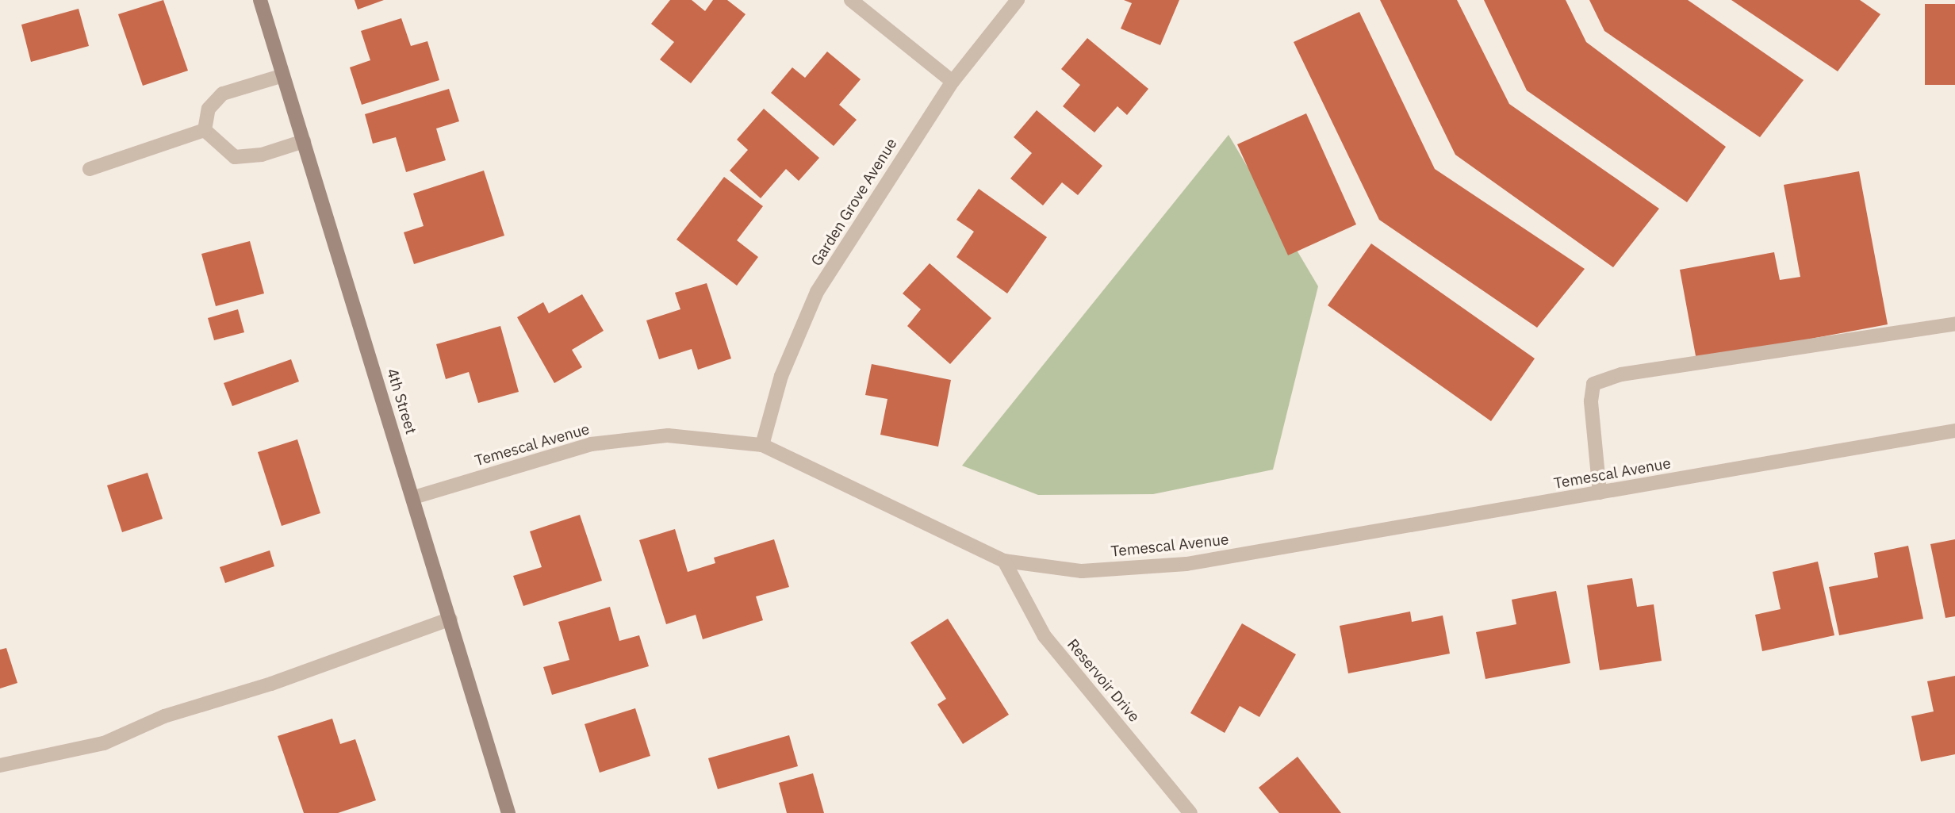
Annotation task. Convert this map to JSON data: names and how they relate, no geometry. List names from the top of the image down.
{
  "streets": {
    "street": [
      "Garden Grove Avenue",
      "4th Street",
      "Temescal Avenue",
      "Reservoir Drive"
    ]
  },
  "crossings": [
    ["Garden Grove Avenue", "Temescal Avenue"],
    ["4th Street", "Temescal Avenue"],
    ["Temescal Avenue", "Reservoir Drive"]
  ]
}
